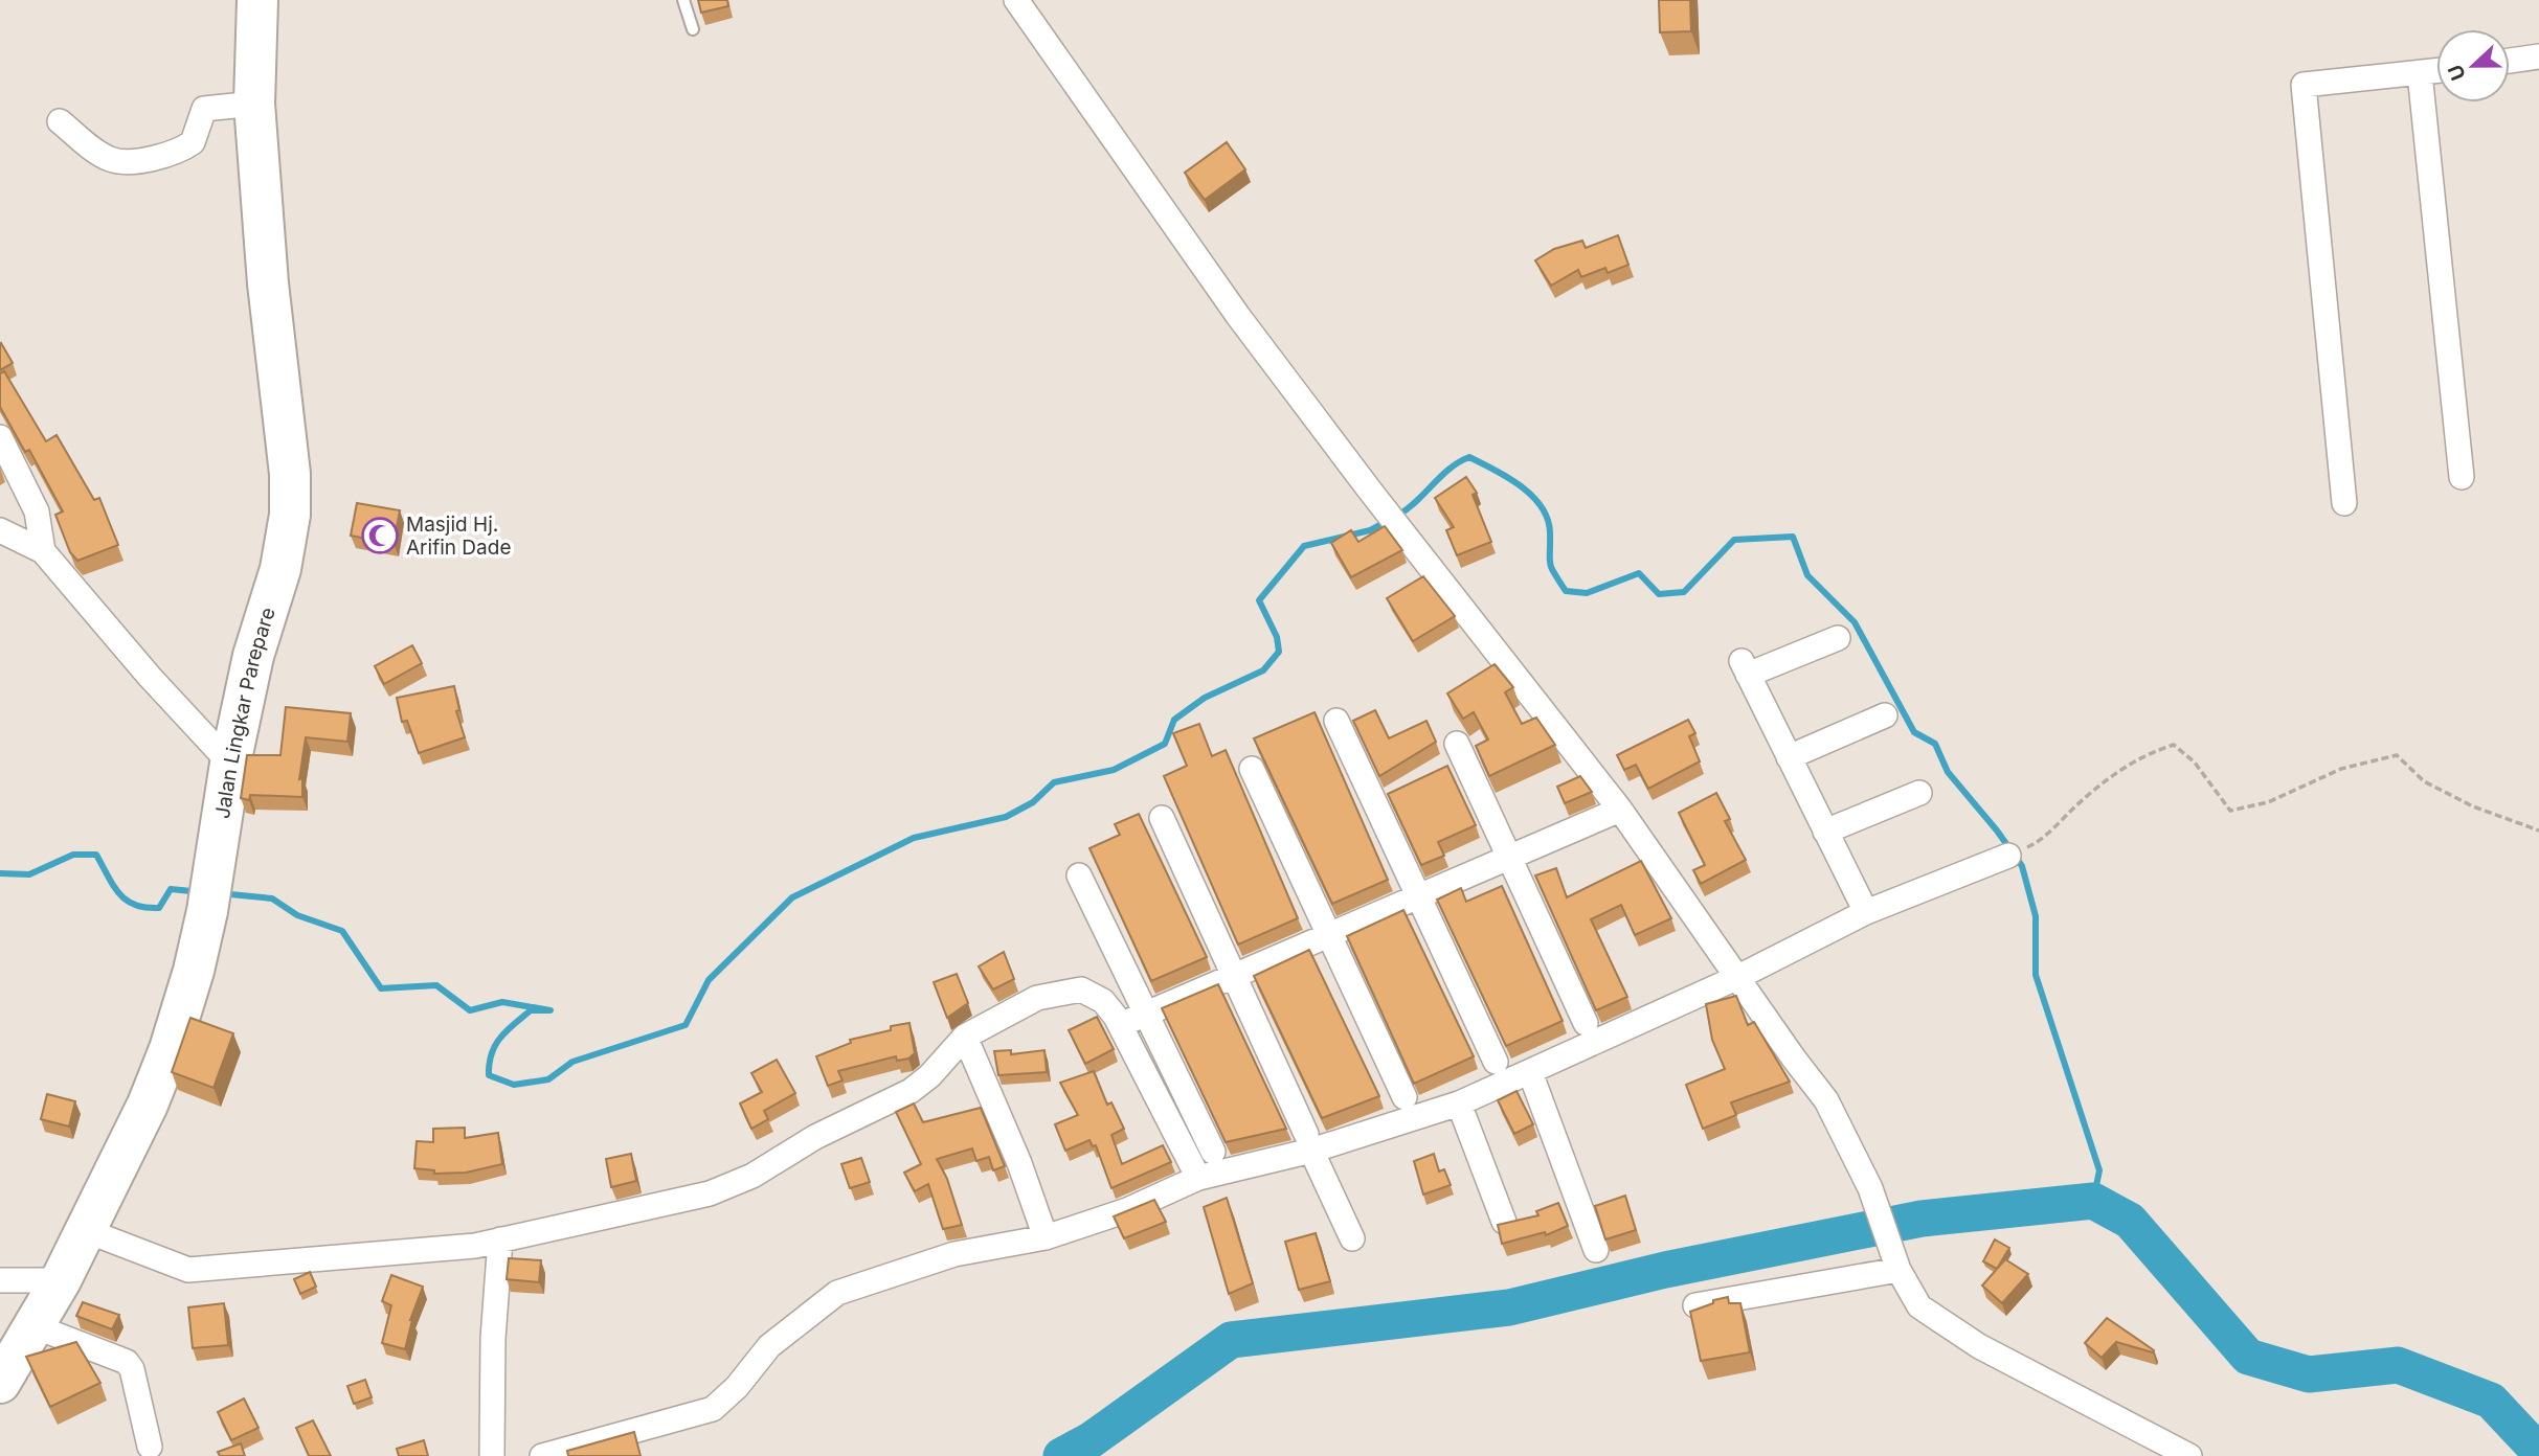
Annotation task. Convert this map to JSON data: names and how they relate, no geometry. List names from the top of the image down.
{
  "streets": {
    "highway": ["Jalan Lingkar Parepare"]
  },
  "places": {
    "mosque": ["Masjid Hj. Arifin Dade"]
  },
  "north": "left"
}
